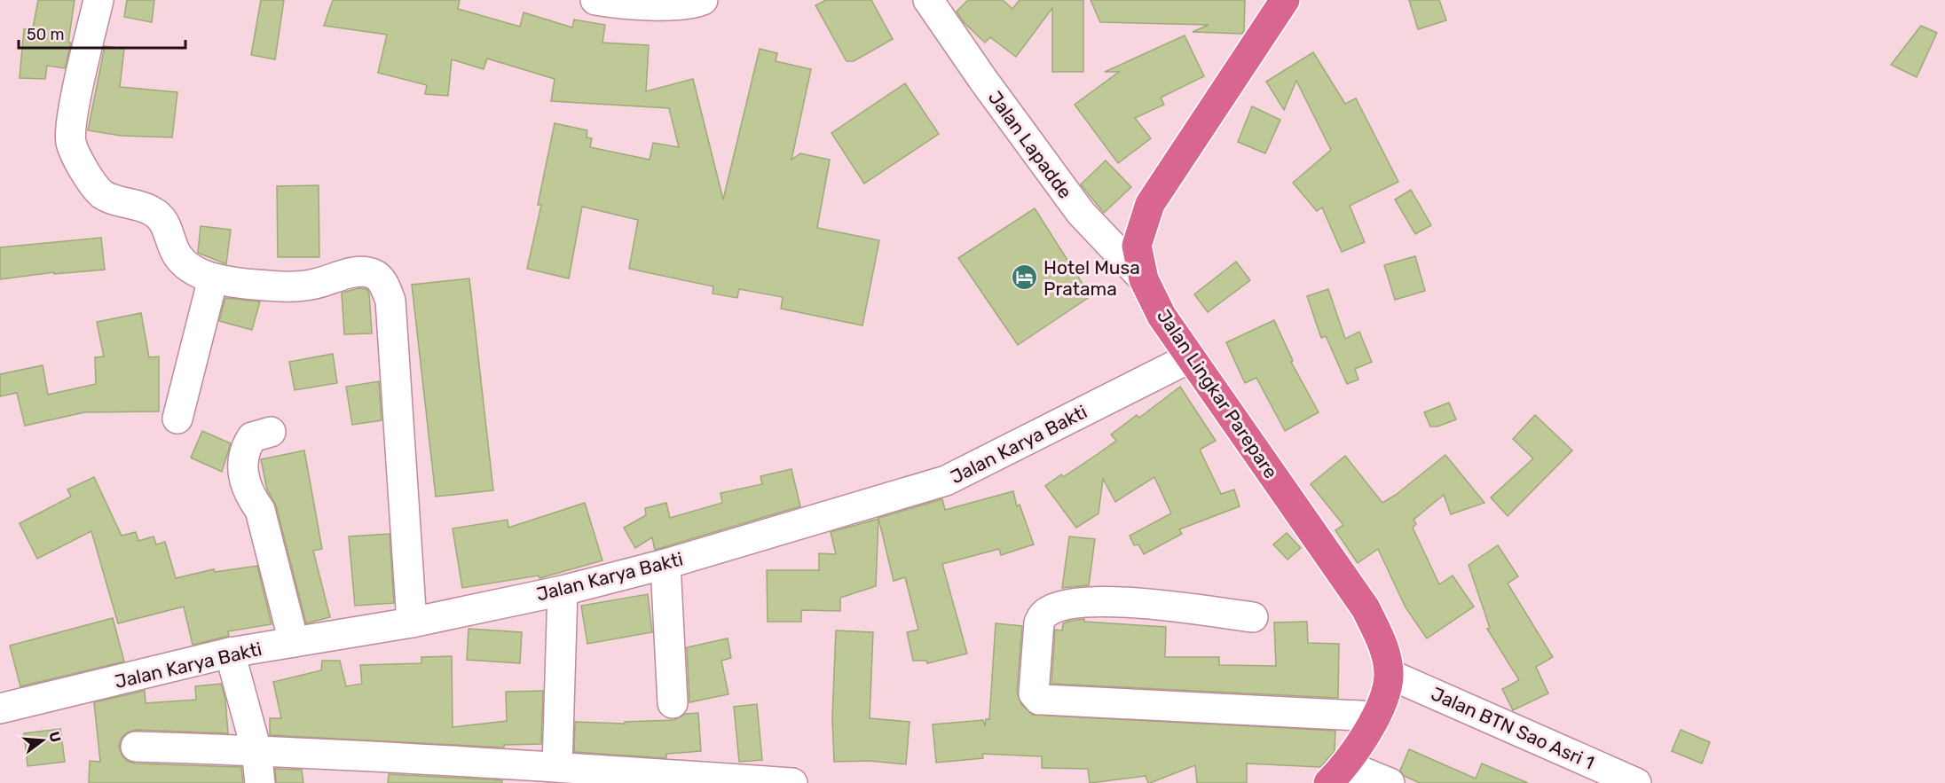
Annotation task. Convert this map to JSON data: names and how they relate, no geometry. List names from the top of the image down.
{
  "streets": {
    "highway": ["Jalan Lingkar Parepare"],
    "street": ["Jalan Lapadde", "Jalan Karya Bakti", "Jalan BTN Sao Asri 1"]
  },
  "crossings": [
    ["Jalan Lapadde", "Jalan Lingkar Parepare"],
    ["Jalan Lingkar Parepare", "Jalan Karya Bakti"],
    ["Jalan Lingkar Parepare", "Jalan BTN Sao Asri 1"]
  ],
  "places": {
    "hotel": ["Hotel Musa Pratama"]
  },
  "scale_bar": "50 m",
  "north": "right"
}
